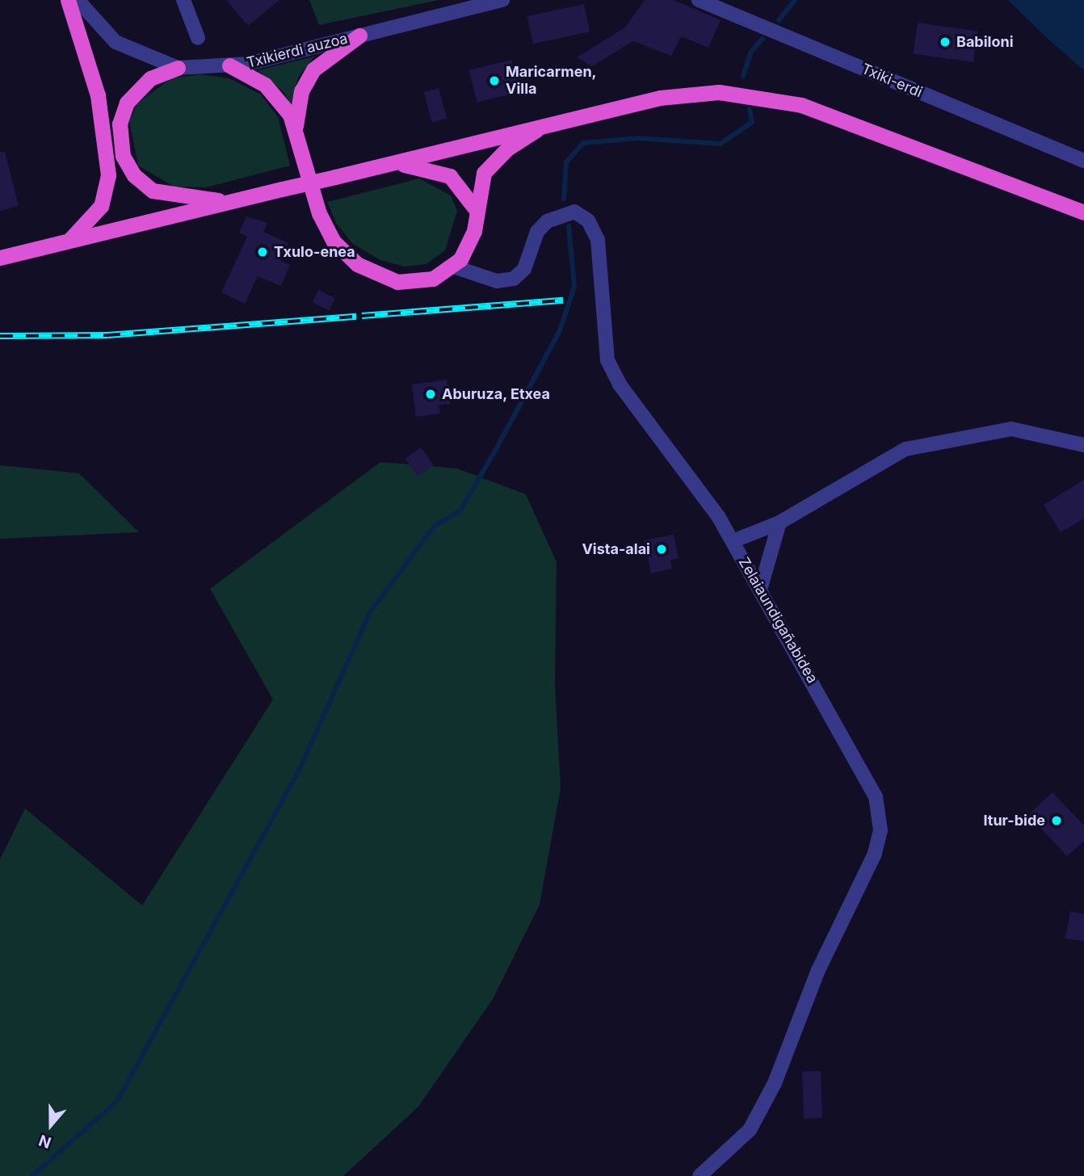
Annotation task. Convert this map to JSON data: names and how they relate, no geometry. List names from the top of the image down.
{
  "streets": {
    "street": ["Txikierdi auzoa", "Txiki-erdi", "Zelaiaundigañabidea"]
  },
  "places": [
    "Babiloni",
    "Maricarmen, Villa",
    "Txulo-enea",
    "Aburuza, Etxea",
    "Vista-alai",
    "Itur-bide"
  ],
  "north": "bottom"
}
